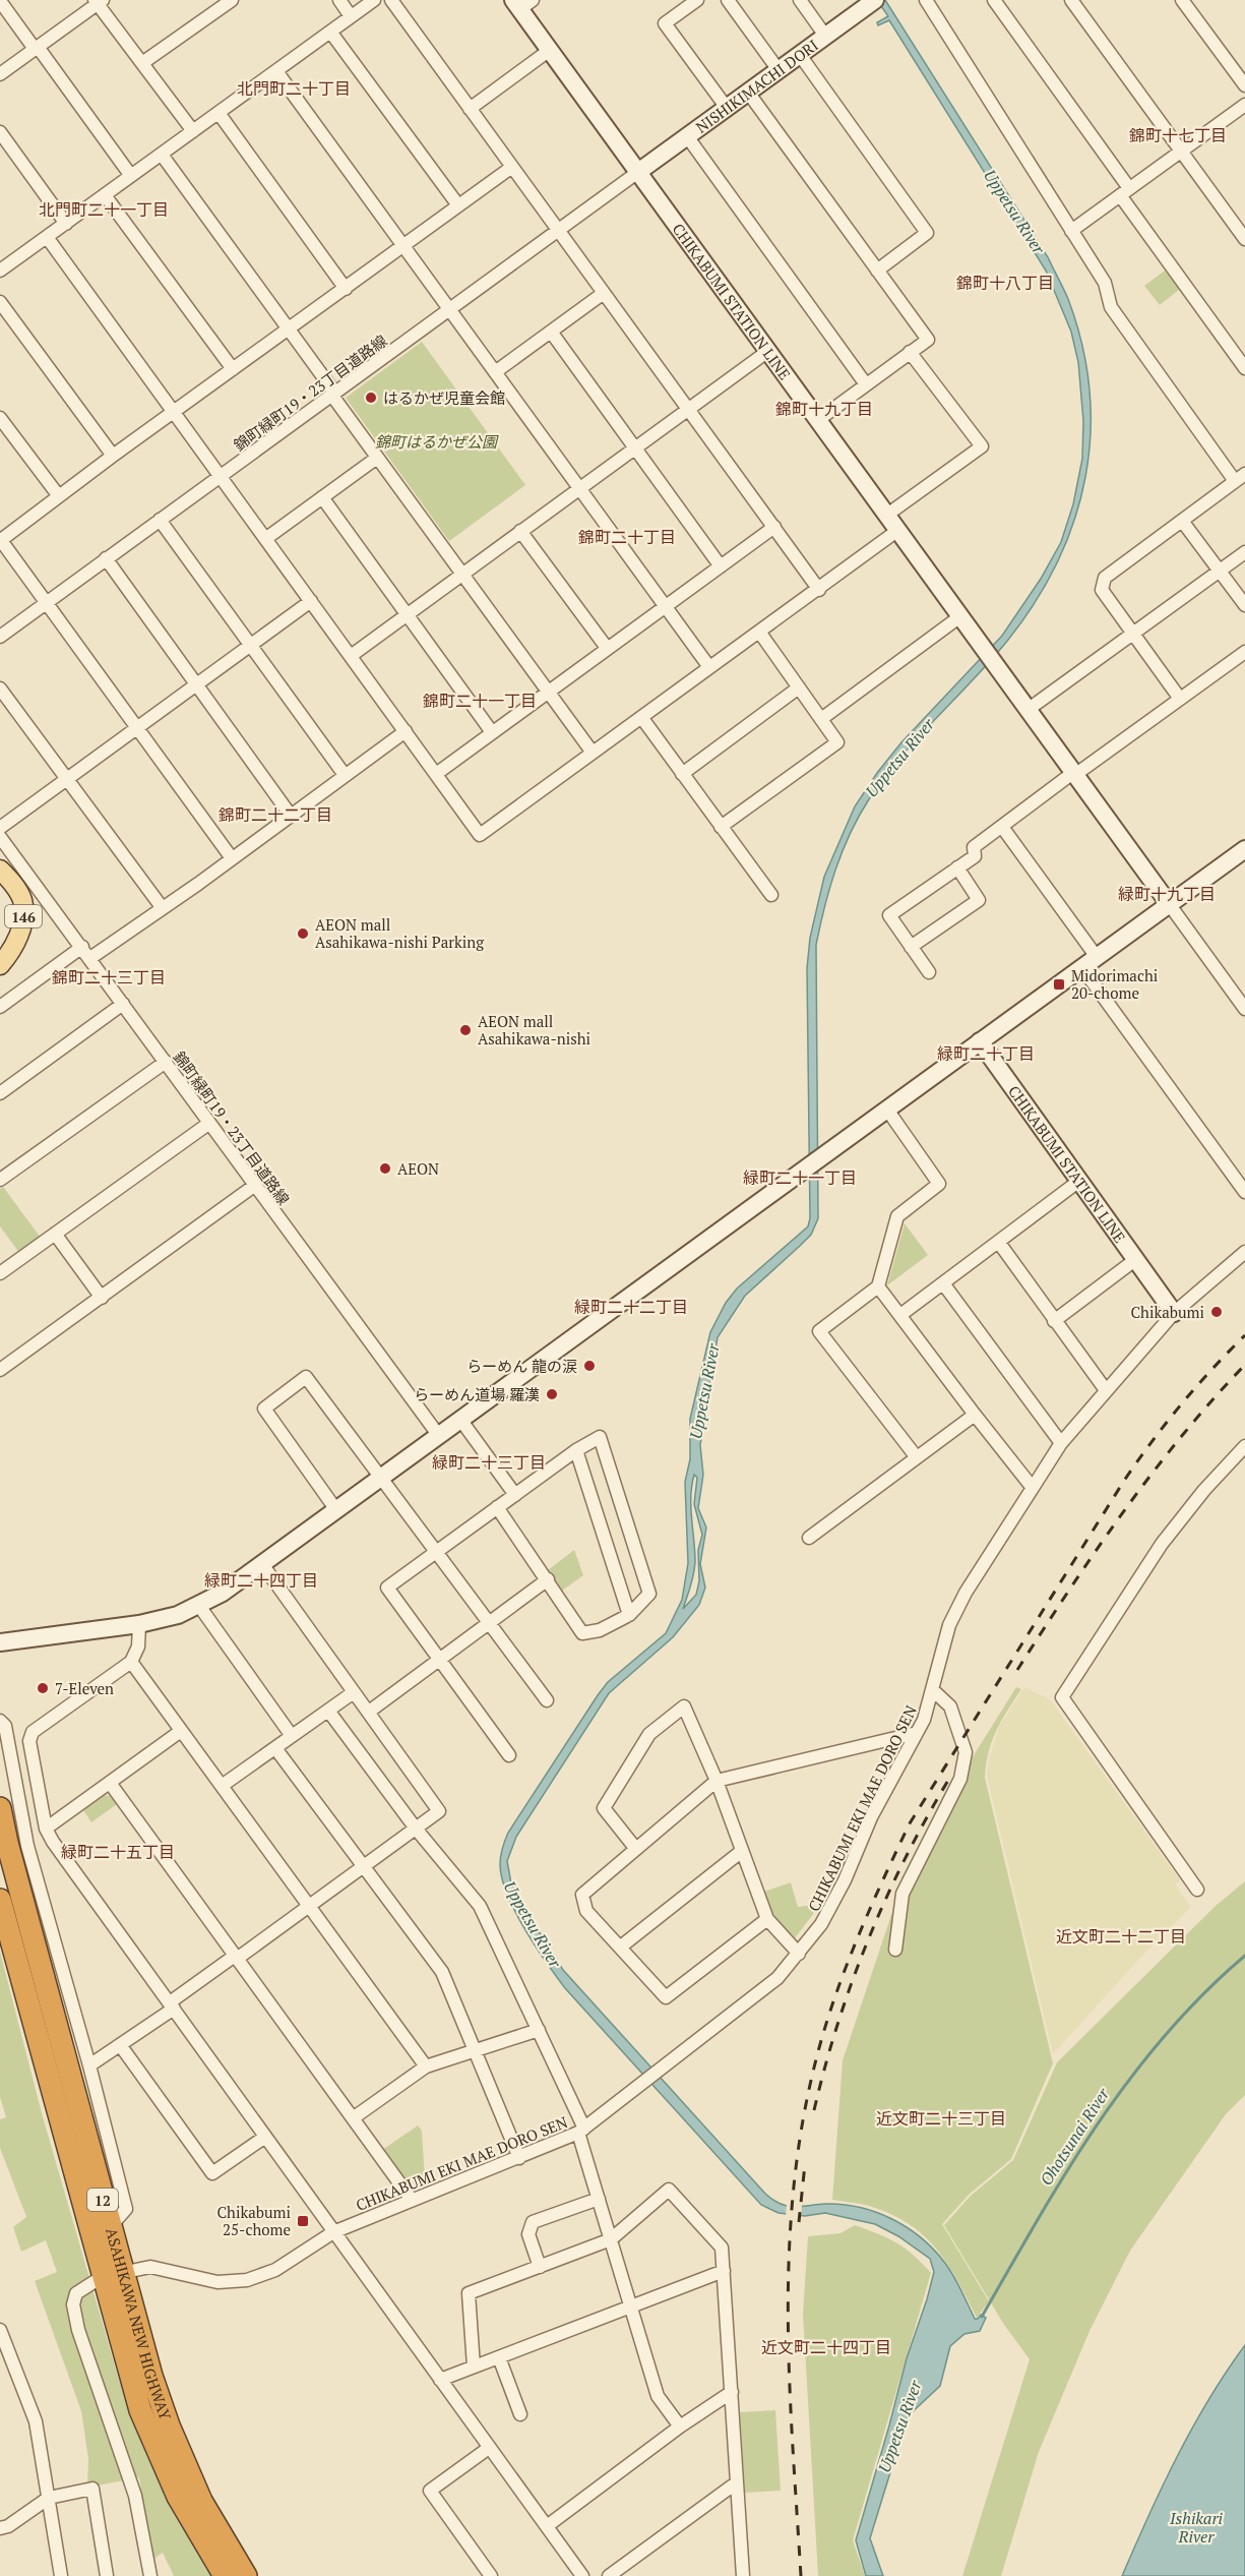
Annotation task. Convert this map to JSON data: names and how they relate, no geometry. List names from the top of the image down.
{
  "streets": {
    "highway": ["12", "ASAHIKAWA NEW HIGHWAY"],
    "main road": ["NISHIKIMACHI DORI", "CHIKABUMI STATION LINE", "146"],
    "street": ["錦町緑町19・23丁目道路線", "CHIKABUMI EKI MAE DORO SEN"]
  },
  "crossings": [
    ["NISHIKIMACHI DORI", "CHIKABUMI STATION LINE"],
    ["NISHIKIMACHI DORI", "錦町緑町19・23丁目道路線"],
    ["CHIKABUMI STATION LINE", "錦町緑町19・23丁目道路線"],
    ["CHIKABUMI STATION LINE", "CHIKABUMI EKI MAE DORO SEN"],
    ["CHIKABUMI EKI MAE DORO SEN", "ASAHIKAWA NEW HIGHWAY"]
  ],
  "districts": [
    "北門町二十丁目",
    "錦町十七丁目",
    "北門町二十一丁目",
    "錦町十八丁目",
    "錦町十九丁目",
    "錦町二十丁目",
    "錦町二十一丁目",
    "錦町二十二丁目",
    "緑町十九丁目",
    "錦町二十三丁目",
    "緑町二十丁目",
    "緑町二十一丁目",
    "緑町二十二丁目",
    "緑町二十三丁目",
    "緑町二十四丁目",
    "緑町二十五丁目",
    "近文町二十二丁目",
    "近文町二十三丁目",
    "近文町二十四丁目"
  ],
  "water": ["Uppetsu River", "Ohotsunai River", "Ishikari River"],
  "parks": ["錦町はるかぜ公園"],
  "places": {
    "other": [
      "はるかぜ児童会館",
      "AEON mall Asahikawa-nishi Parking",
      "AEON mall Asahikawa-nishi",
      "AEON",
      "Chikabumi",
      "らーめん 龍の涙",
      "らーめん道場 羅漢",
      "7-Eleven"
    ],
    "transit": ["Midorimachi 20-chome", "Chikabumi 25-chome"]
  }
}
